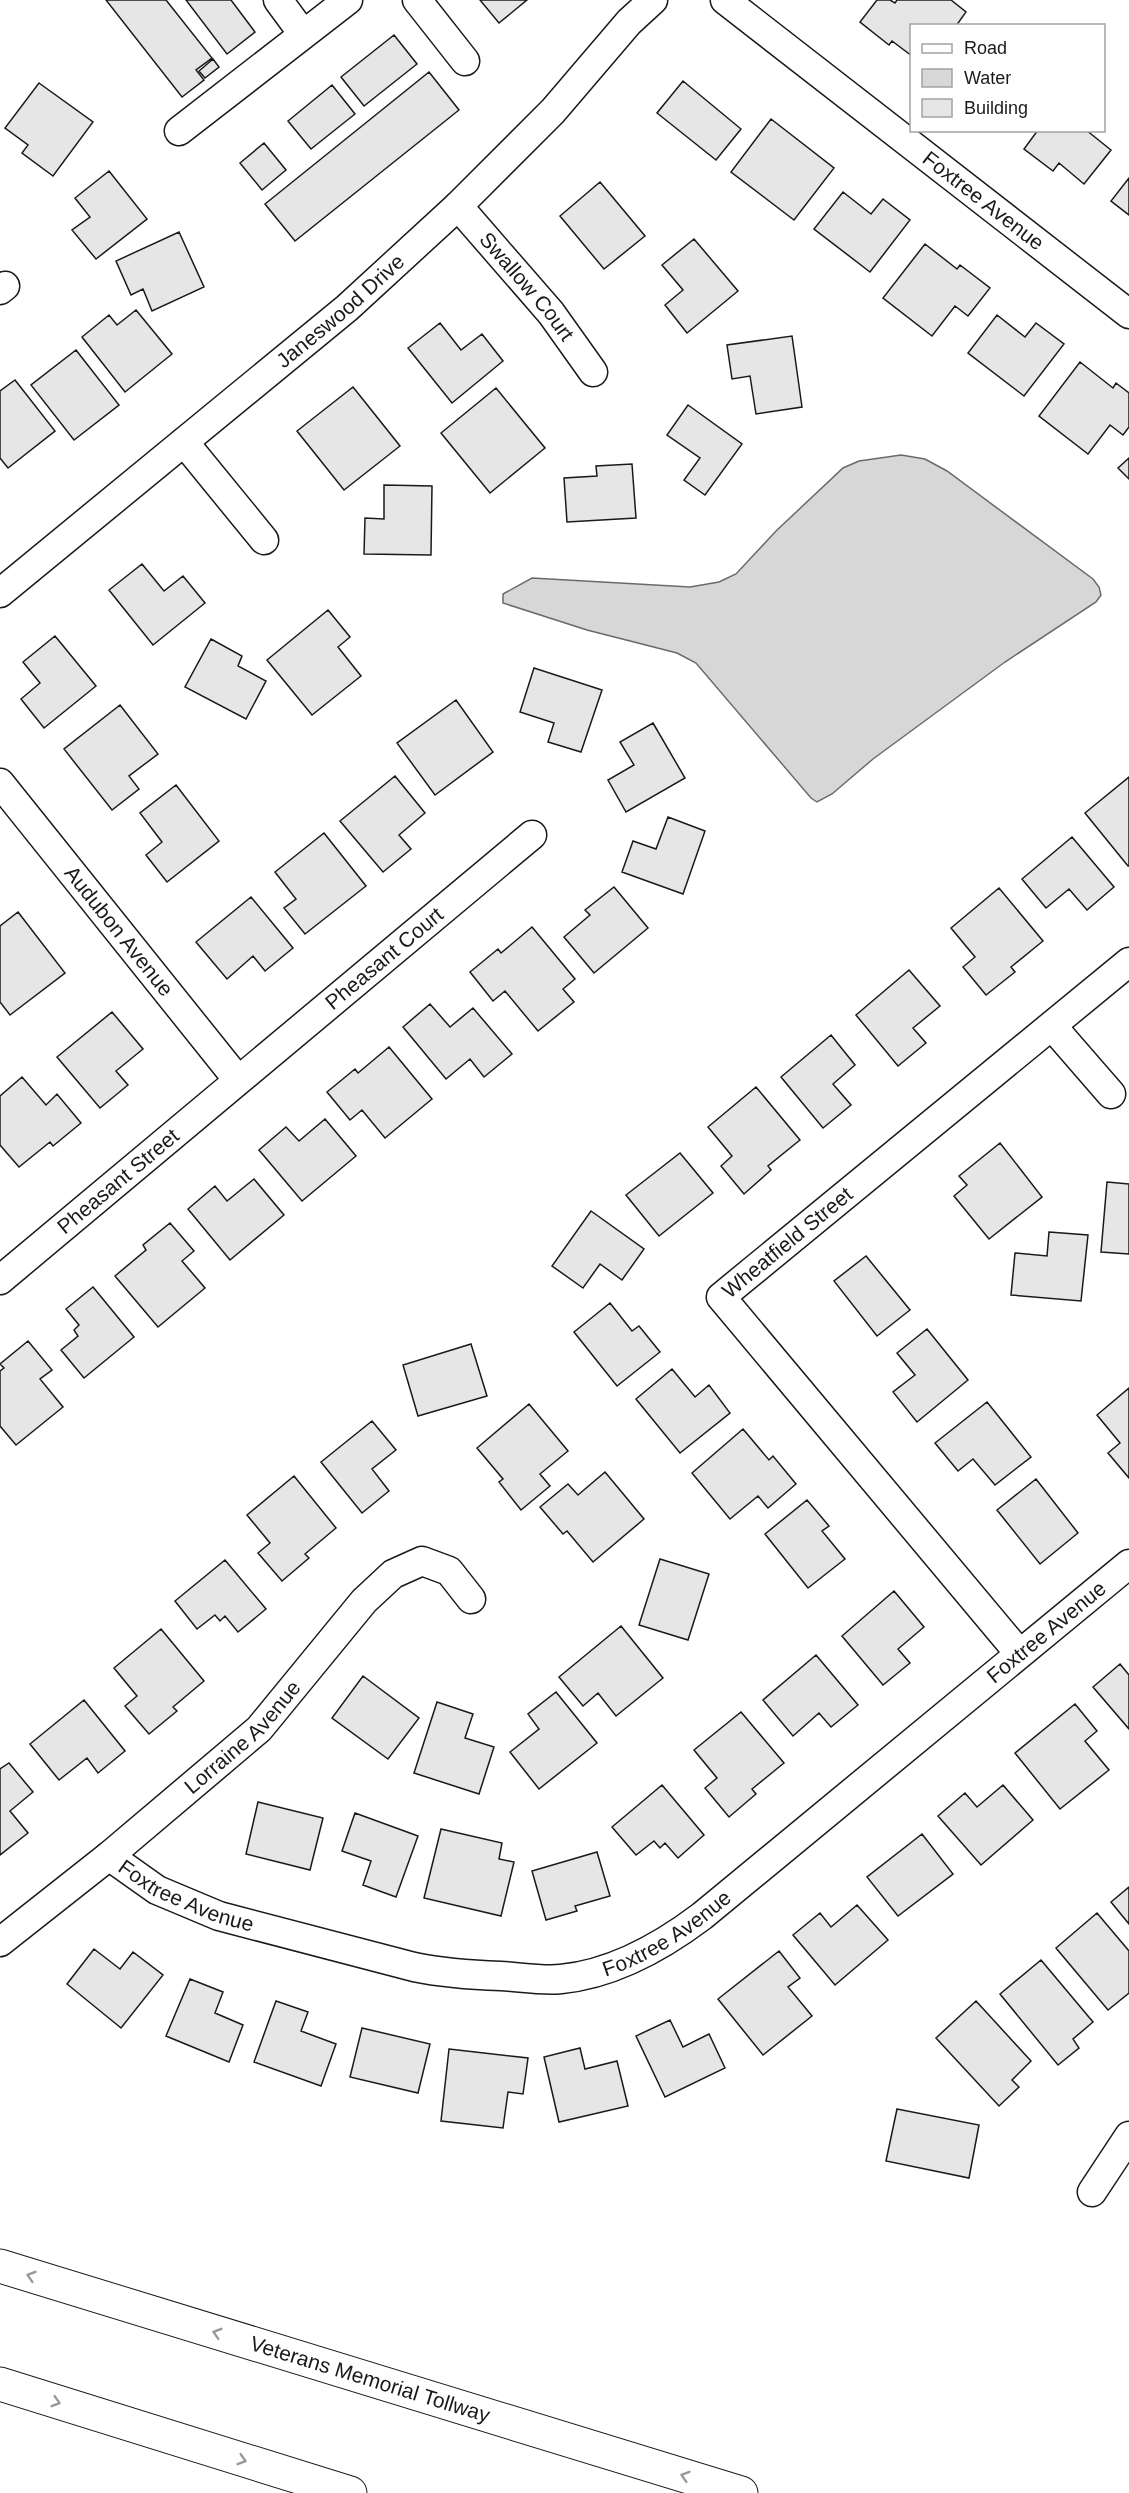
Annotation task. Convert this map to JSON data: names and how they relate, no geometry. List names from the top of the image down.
{
  "streets": {
    "highway": ["Veterans Memorial Tollway"],
    "street": [
      "Foxtree Avenue",
      "Swallow Court",
      "Janeswood Drive",
      "Audubon Avenue",
      "Pheasant Court",
      "Pheasant Street",
      "Wheatfield Street",
      "Lorraine Avenue"
    ]
  },
  "crossings": [
    ["Foxtree Avenue", "Wheatfield Street"],
    ["Foxtree Avenue", "Lorraine Avenue"],
    ["Swallow Court", "Janeswood Drive"],
    ["Audubon Avenue", "Pheasant Court"],
    ["Audubon Avenue", "Pheasant Street"],
    ["Pheasant Court", "Pheasant Street"]
  ],
  "legend": ["Road", "Water", "Building"]
}
